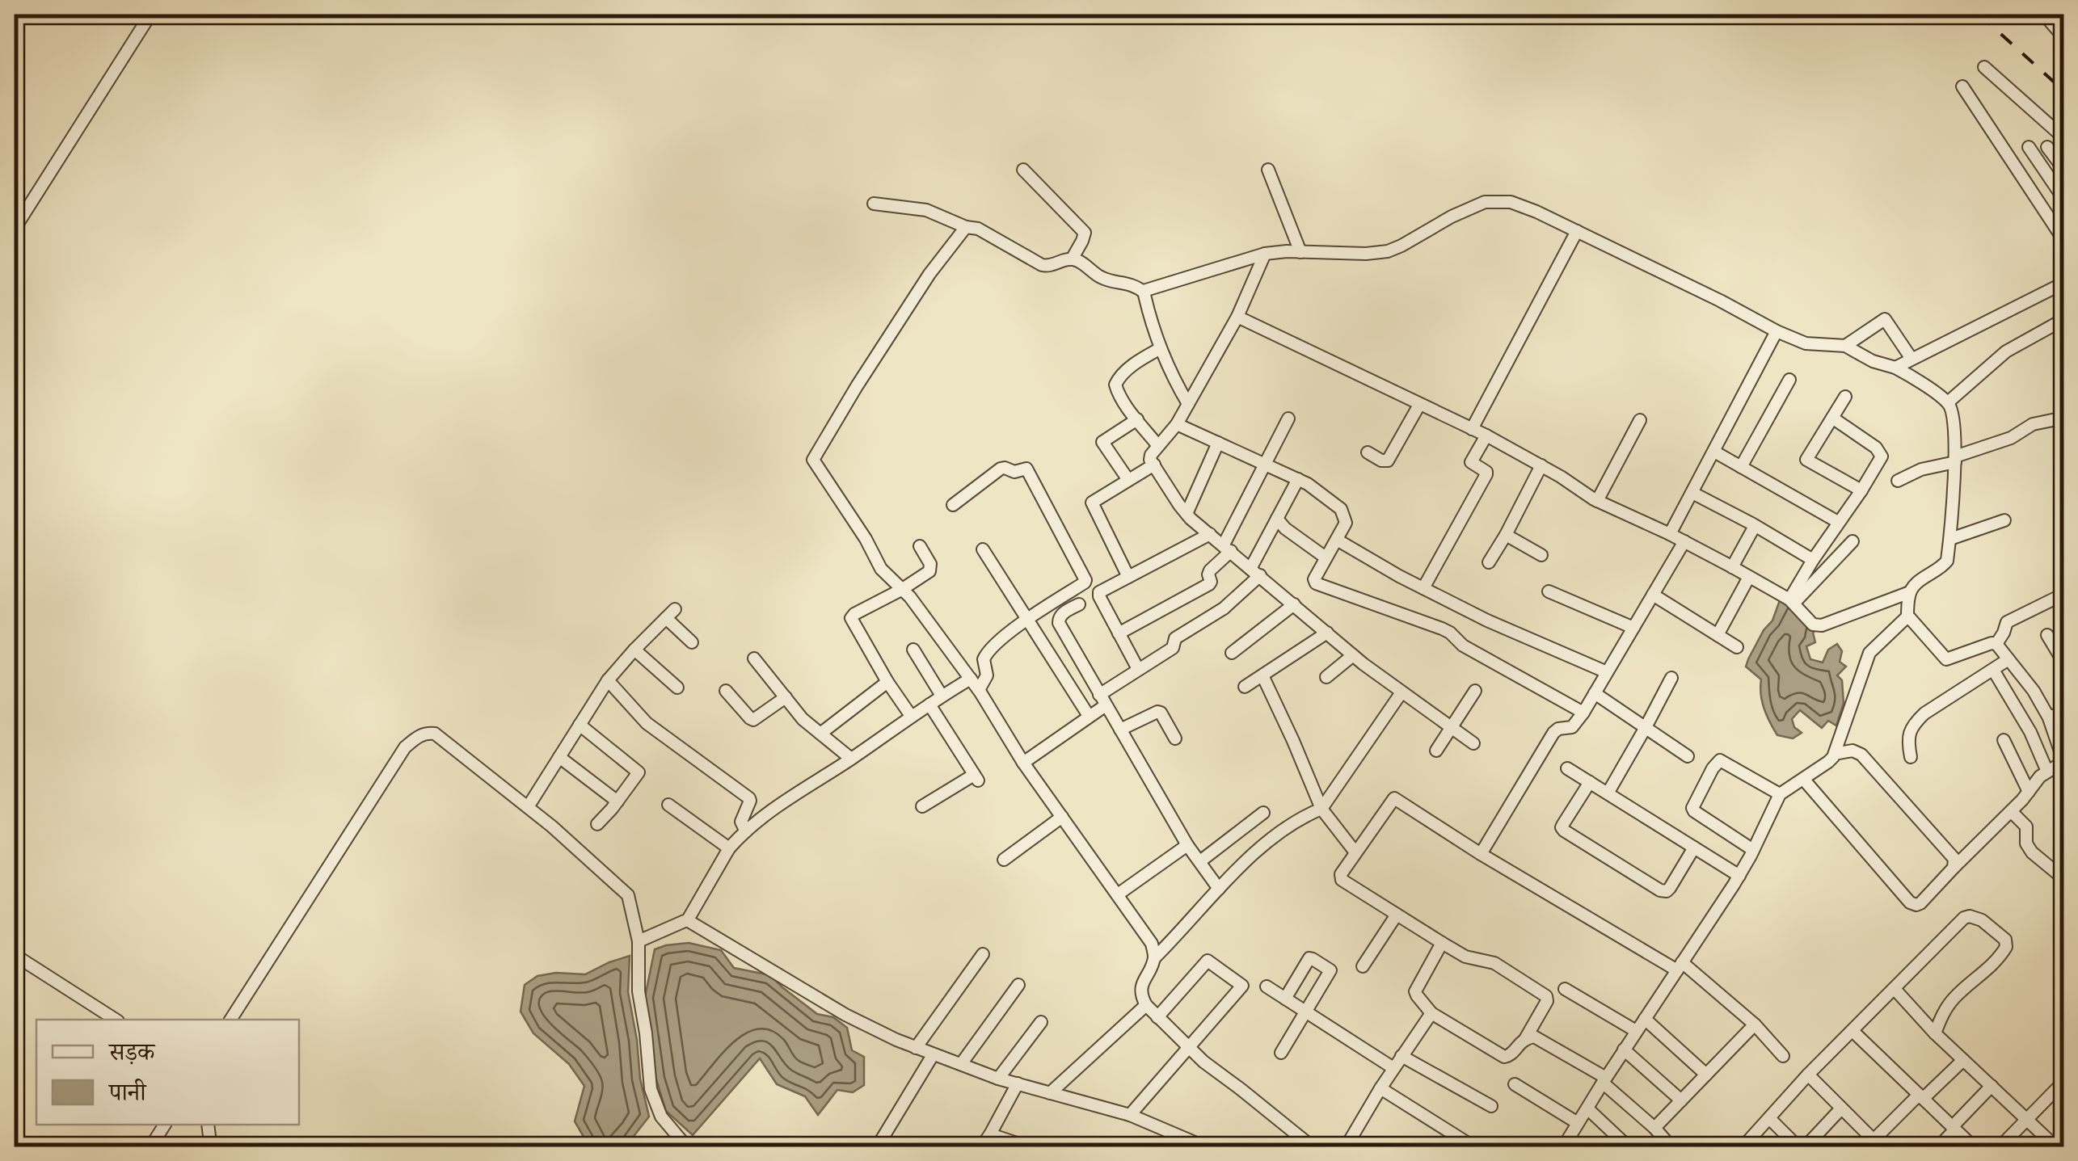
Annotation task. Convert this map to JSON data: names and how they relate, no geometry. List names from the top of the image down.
{
  "legend": ["सड़क", "पानी"]
}
